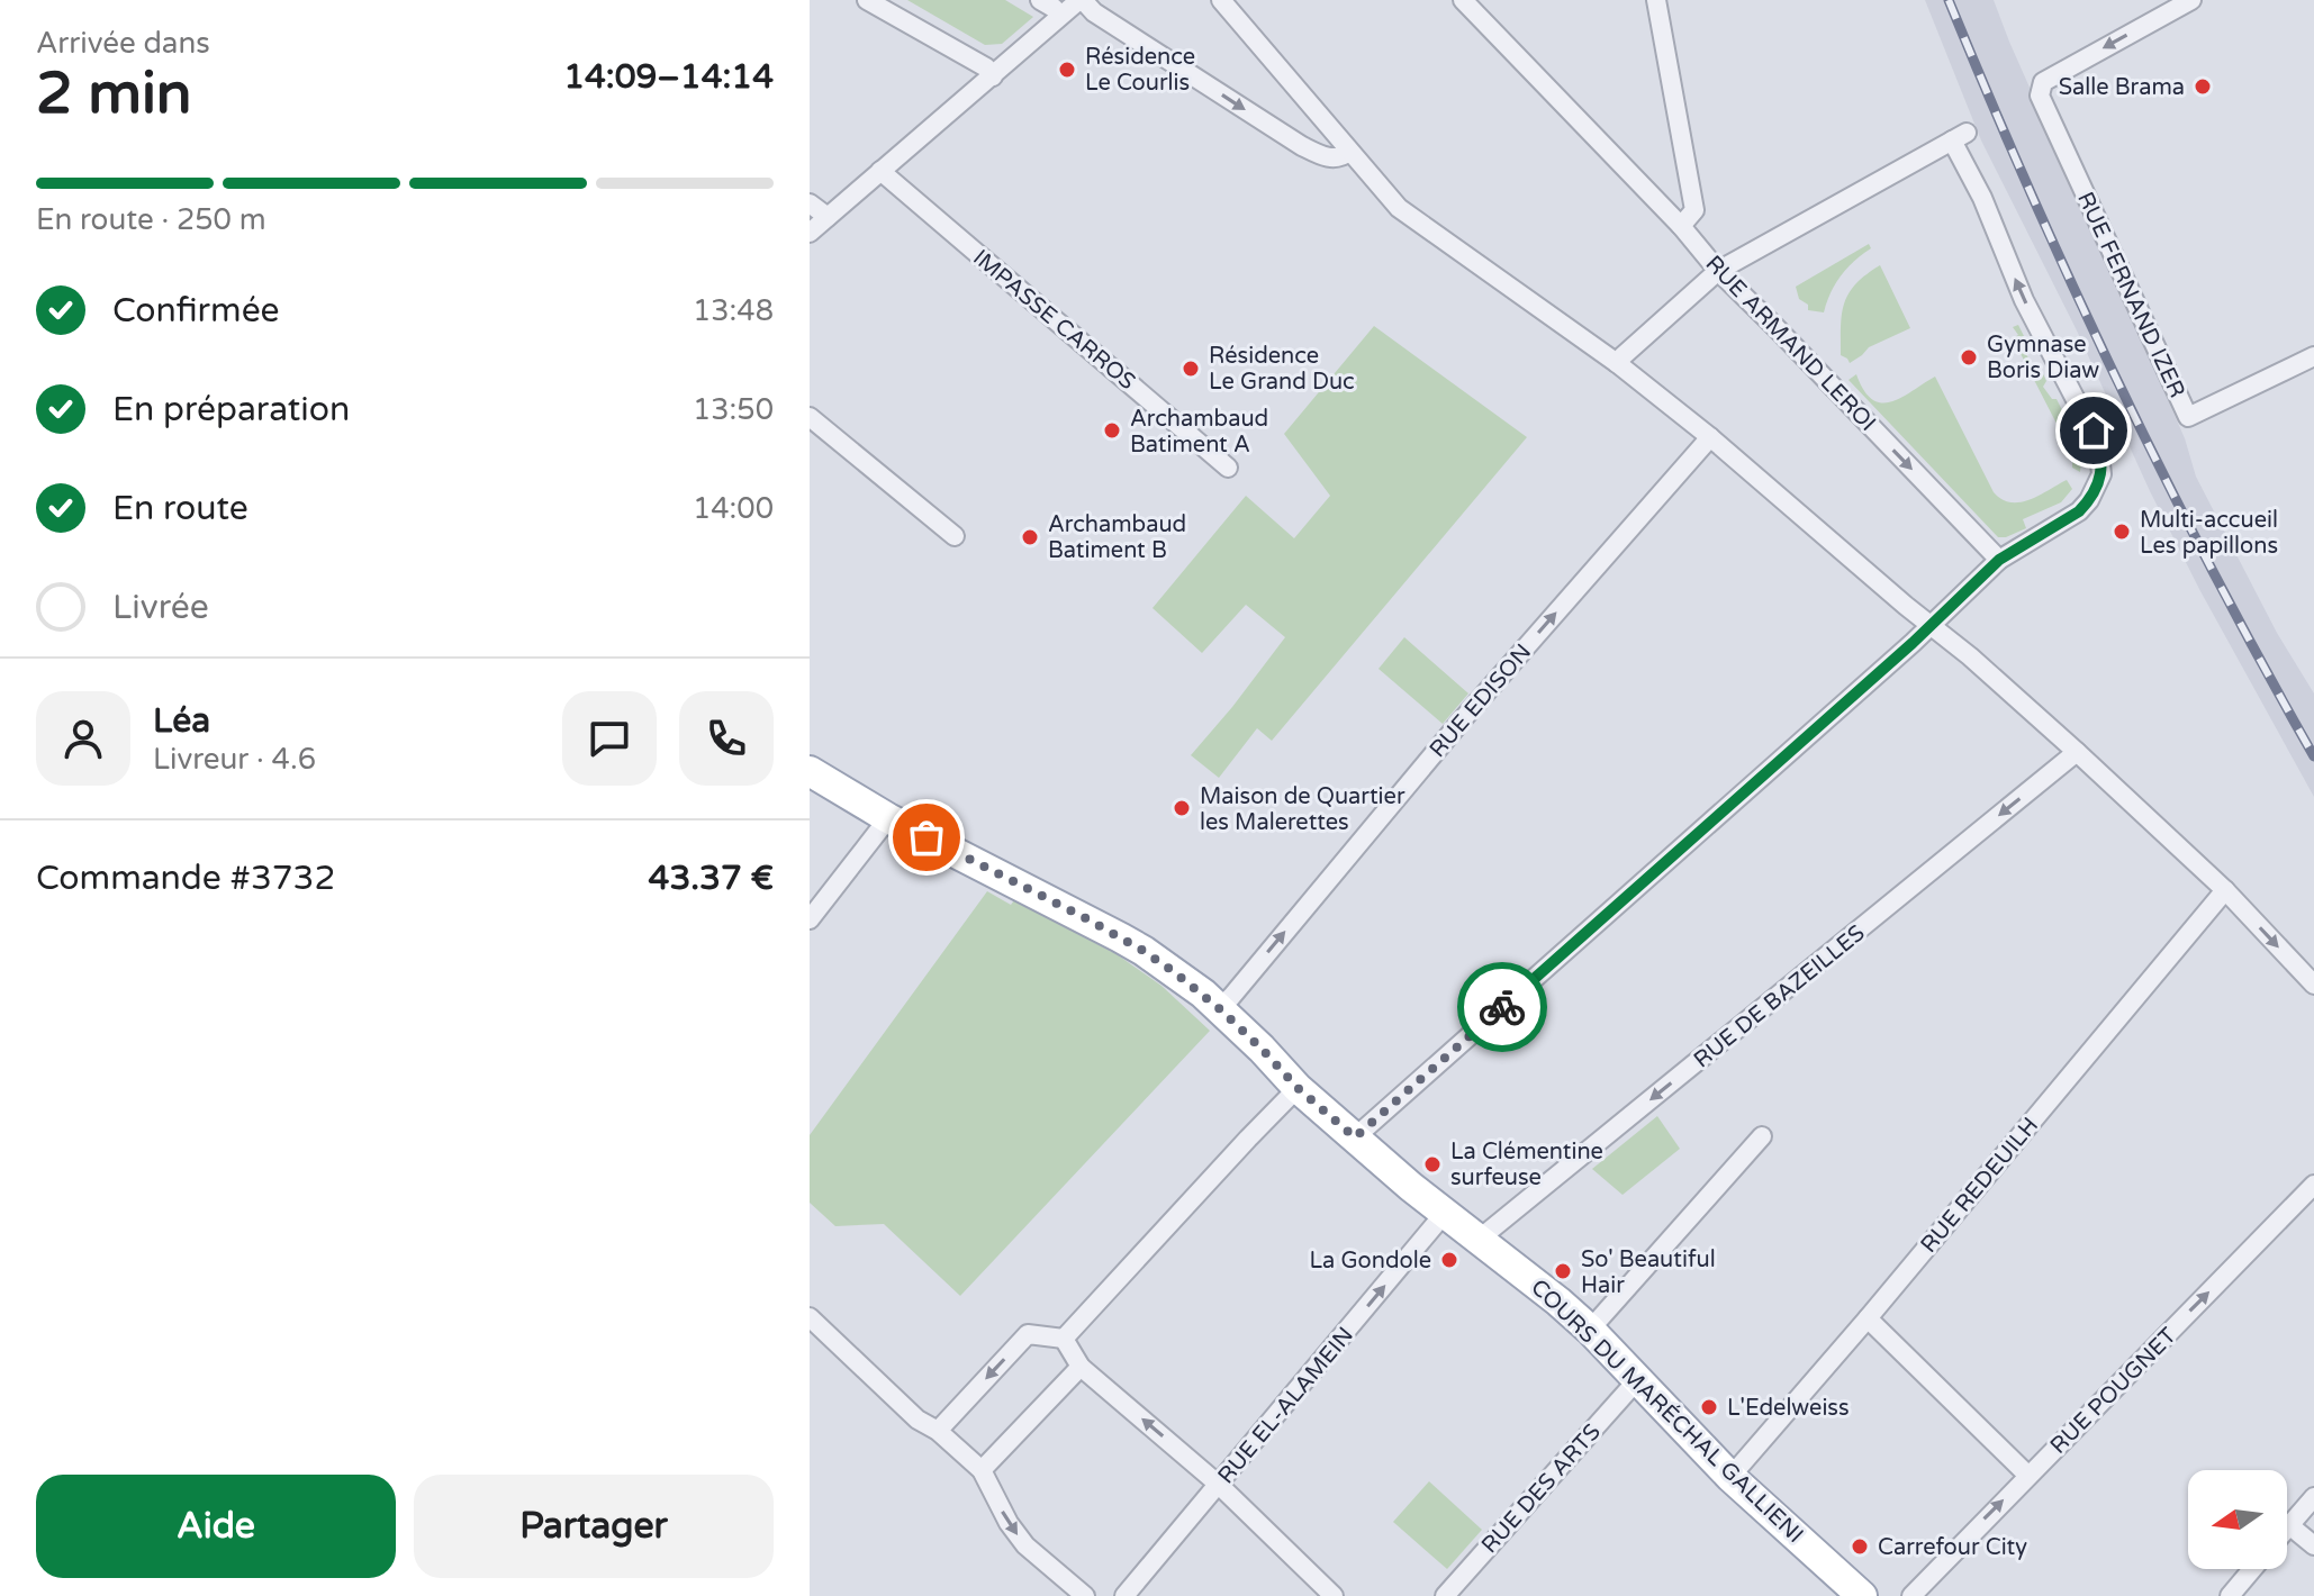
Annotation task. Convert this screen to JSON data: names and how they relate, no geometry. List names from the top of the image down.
{
  "streets": {
    "main road": ["COURS DU MARÉCHAL GALLIENI"],
    "street": [
      "RUE FERNAND IZER",
      "IMPASSE CARROS",
      "RUE ARMAND LEROI",
      "RUE EDISON",
      "RUE DE BAZEILLES",
      "RUE REDEUILH",
      "RUE POUGNET",
      "RUE EL-ALAMEIN",
      "RUE DES ARTS"
    ]
  },
  "crossings": [
    ["RUE EDISON", "COURS DU MARÉCHAL GALLIENI"],
    ["RUE DE BAZEILLES", "COURS DU MARÉCHAL GALLIENI"],
    ["RUE REDEUILH", "COURS DU MARÉCHAL GALLIENI"],
    ["RUE EL-ALAMEIN", "COURS DU MARÉCHAL GALLIENI"],
    ["COURS DU MARÉCHAL GALLIENI", "RUE DES ARTS"]
  ],
  "one_way": ["RUE EDISON", "RUE POUGNET", "RUE EL-ALAMEIN"],
  "places": [
    "Résidence Le Courlis",
    "Salle Brama",
    "Gymnase Boris Diaw",
    "Résidence Le Grand Duc",
    "Archambaud Batiment A",
    "Multi-accueil Les papillons",
    "Archambaud Batiment B",
    "Maison de Quartier les Malerettes",
    "La Clémentine surfeuse",
    "La Gondole",
    "So' Beautiful Hair",
    "L'Edelweiss",
    "Carrefour City"
  ],
  "north": "left",
  "page": {
    "heading": ["2 min", "Arrivée dans", "14:09–14:14"],
    "panel": [
      "Léa",
      "Livreur · 4.6",
      "Commande #3732",
      "43.37 €"
    ],
    "bar": "En route · 250 m",
    "list": [
      ["Confirmée", "13:48"],
      ["En préparation", "13:50"],
      ["En route", "14:00"],
      "Livrée"
    ],
    "buttons": ["Aide", "Partager"]
  }
}
